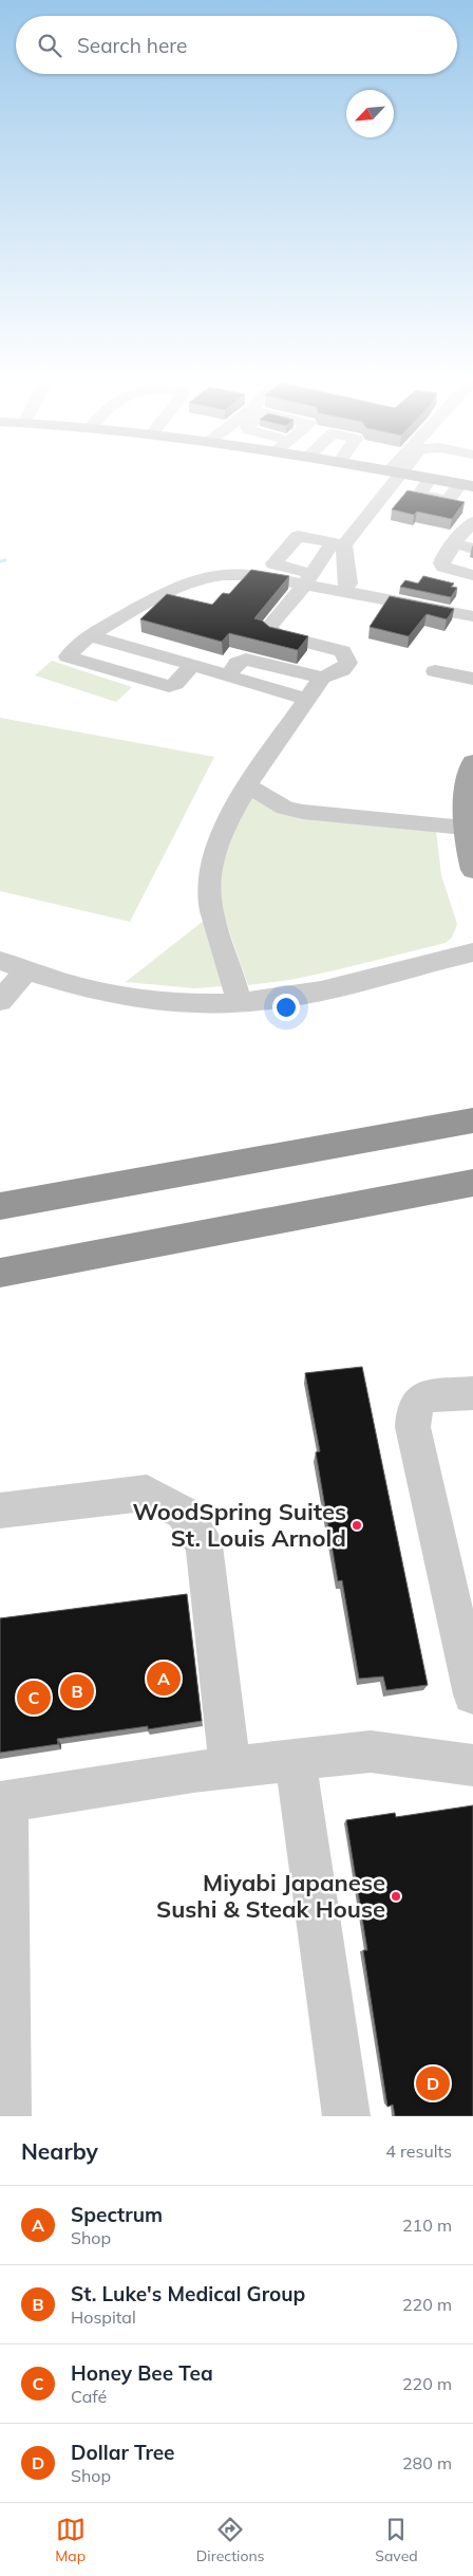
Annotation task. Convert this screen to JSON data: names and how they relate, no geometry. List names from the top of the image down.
{
  "places": ["WoodSpring Suites St. Louis Arnold", "Miyabi Japanese Sushi & Steak House"],
  "north": "bottom left",
  "page": {
    "search": "Search here",
    "pins": [
      "A",
      "B",
      "C",
      "D"
    ],
    "heading": ["Nearby", "4 results"],
    "list": [
      {
        "mark": "A",
        "name": "Spectrum",
        "note": "Shop",
        "value": "210 m"
      },
      {
        "mark": "B",
        "name": "St. Luke's Medical Group",
        "note": "Hospital",
        "value": "220 m"
      },
      {
        "mark": "C",
        "name": "Honey Bee Tea",
        "note": "Café",
        "value": "220 m"
      },
      {
        "mark": "D",
        "name": "Dollar Tree",
        "note": "Shop",
        "value": "280 m"
      }
    ],
    "nav": ["Map", "Directions", "Saved"]
  }
}
